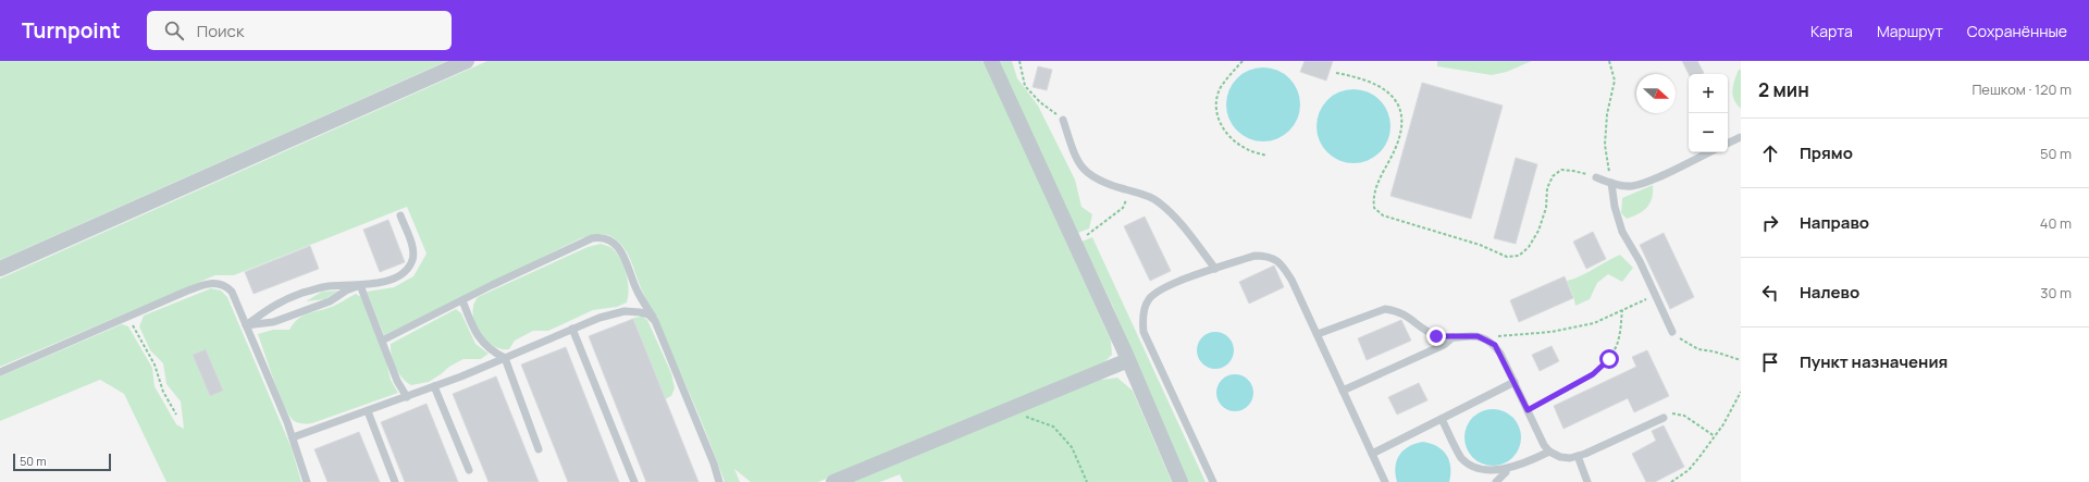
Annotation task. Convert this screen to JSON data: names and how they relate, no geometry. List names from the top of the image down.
{
  "scale_bar": "50 m",
  "north": "right",
  "page": {
    "header": "Turnpoint",
    "search": "Поиск",
    "nav": ["Карта", "Маршрут", "Сохранённые"],
    "heading": ["2 мин", "Пешком · 120 m"],
    "map_buttons": ["+", "−"],
    "list": [
      ["Прямо", "50 m"],
      ["Направо", "40 m"],
      ["Налево", "30 m"],
      "Пункт назначения"
    ],
    "scale": "50 m"
  }
}
